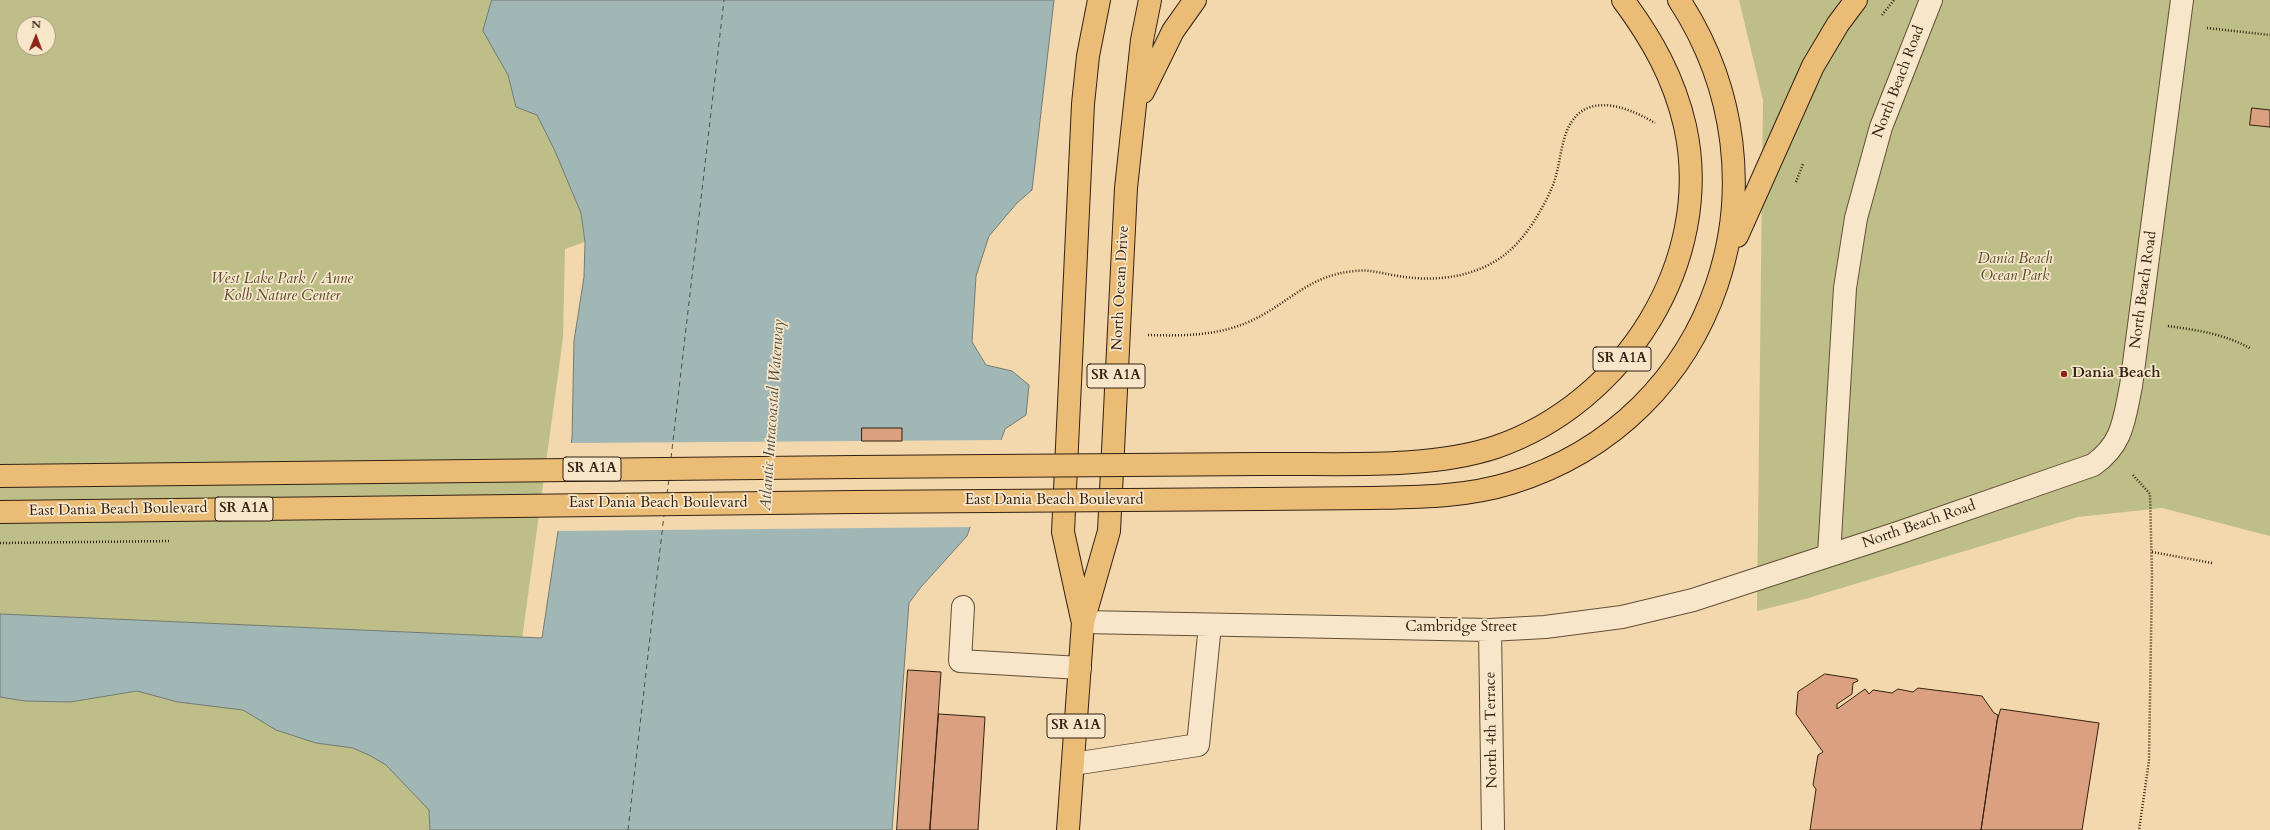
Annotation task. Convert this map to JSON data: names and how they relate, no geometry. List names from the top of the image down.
{
  "streets": {
    "main road": ["North Ocean Drive", "SR A1A", "East Dania Beach Boulevard"],
    "street": ["North Beach Road", "Cambridge Street", "North 4th Terrace"]
  },
  "crossings": [
    ["North Beach Road", "Cambridge Street"],
    ["North Ocean Drive", "SR A1A"],
    ["North Ocean Drive", "Cambridge Street"],
    ["Cambridge Street", "North 4th Terrace"]
  ],
  "water": ["Atlantic Intracoastal Waterway"],
  "parks": ["Dania Beach Ocean Park", "West Lake Park / Anne Kolb Nature Center"],
  "places": ["Dania Beach"],
  "north": "top"
}
